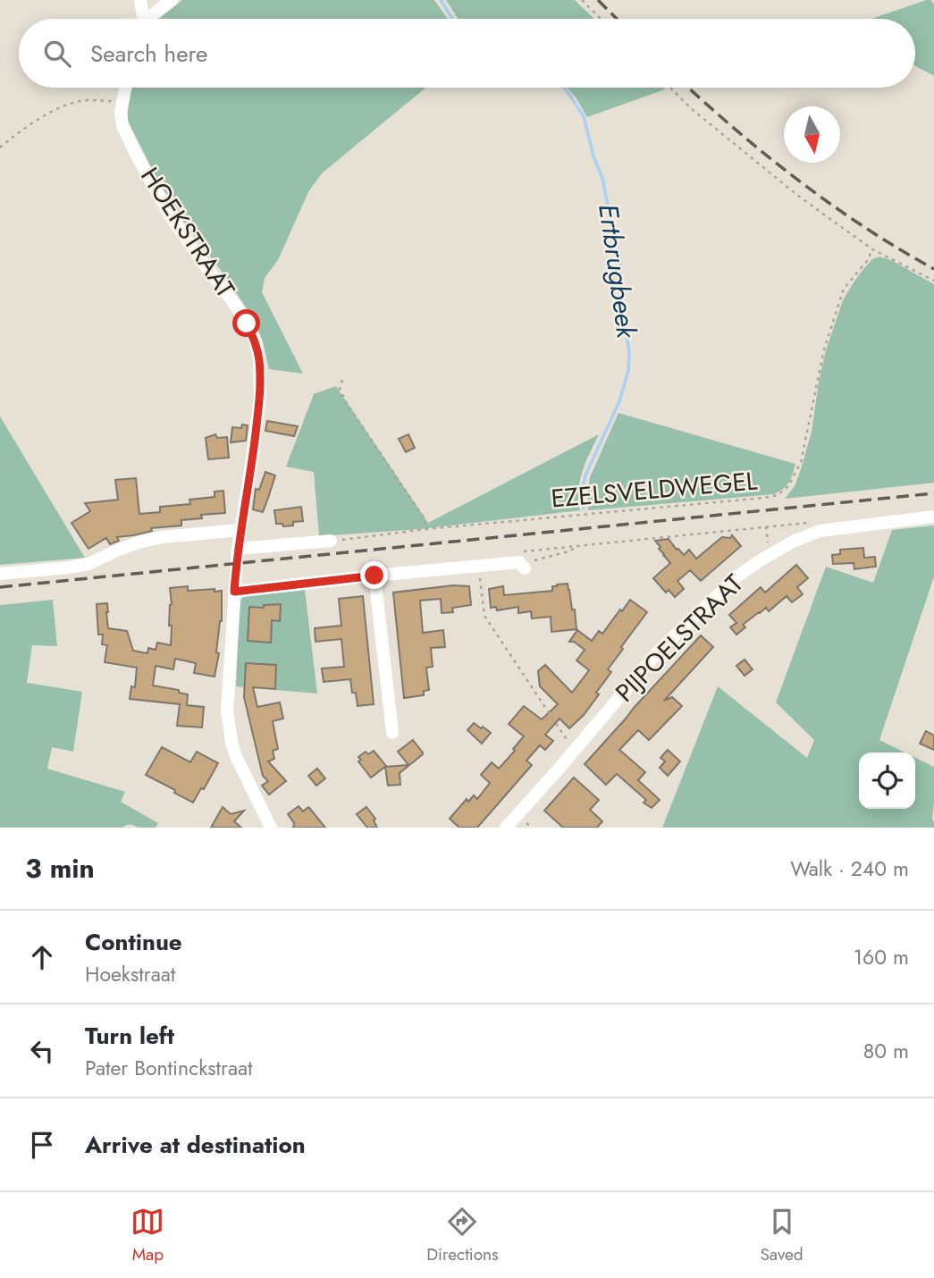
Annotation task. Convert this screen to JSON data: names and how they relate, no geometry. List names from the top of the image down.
{
  "streets": {
    "street": ["HOEKSTRAAT", "PIJPOELSTRAAT"],
    "path": ["EZELSVELDWEGEL"]
  },
  "water": ["Ertbrugbeek"],
  "north": "bottom",
  "page": {
    "search": "Search here",
    "heading": ["3 min", "Walk · 240 m"],
    "list": [
      ["Continue", "Hoekstraat", "160 m"],
      ["Turn left", "Pater Bontinckstraat", "80 m"],
      "Arrive at destination"
    ],
    "nav": ["Map", "Directions", "Saved"]
  }
}
